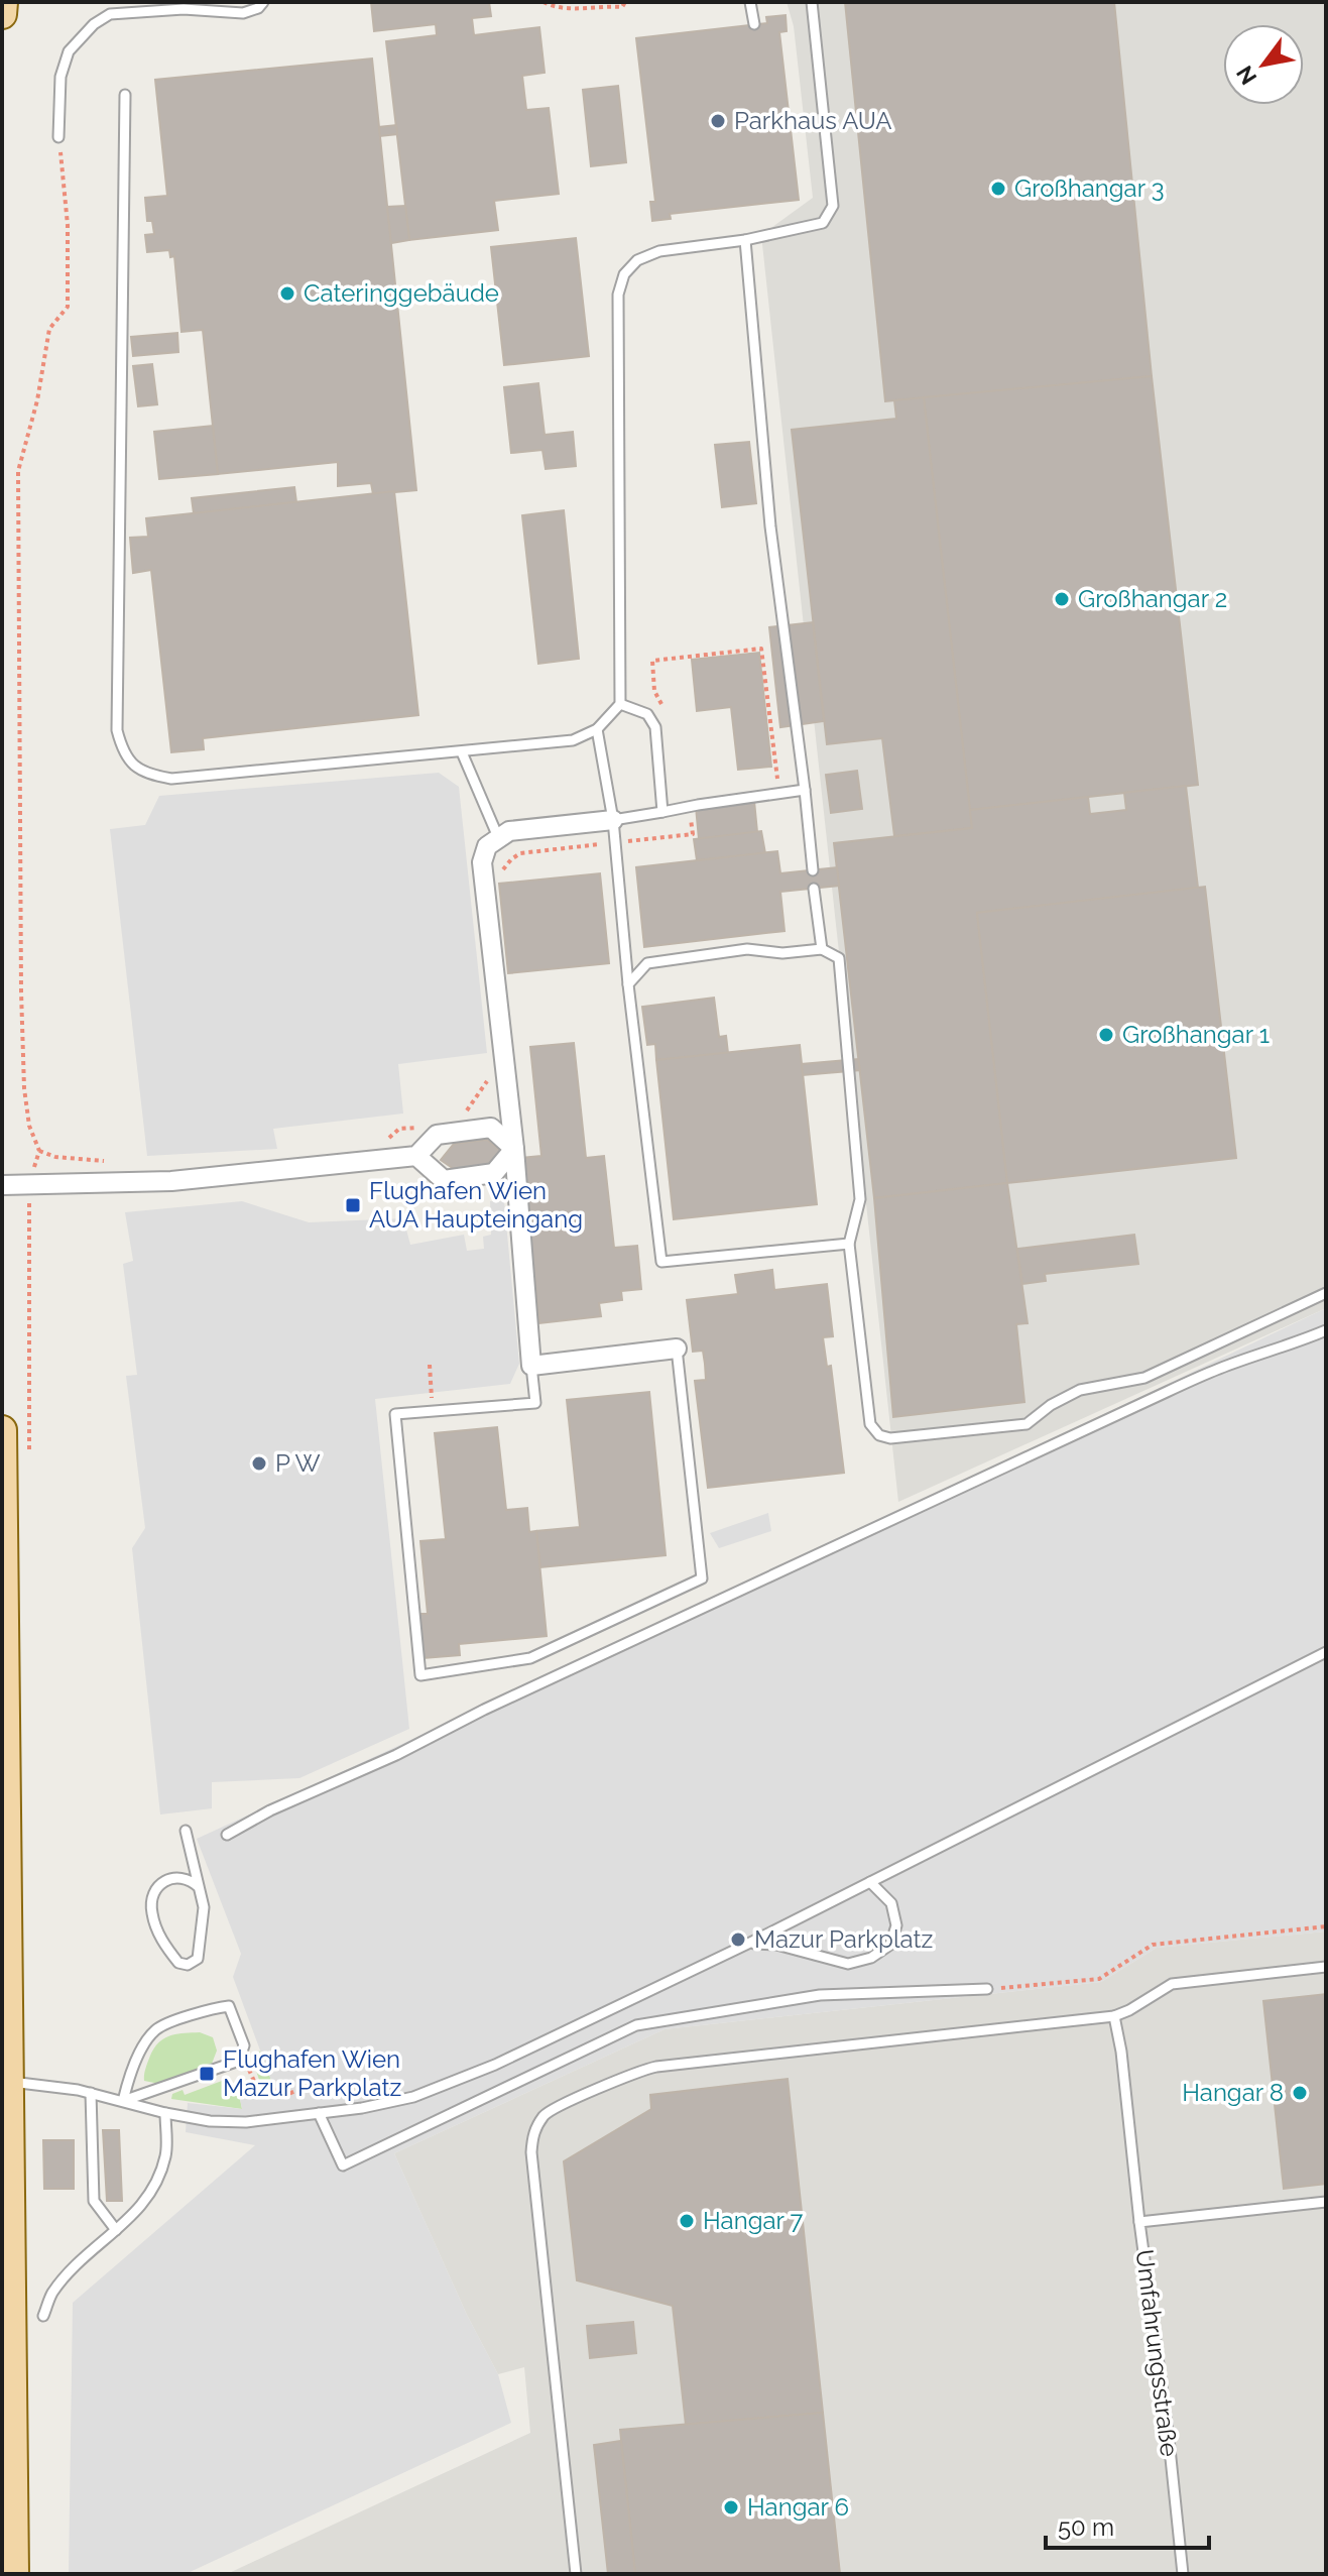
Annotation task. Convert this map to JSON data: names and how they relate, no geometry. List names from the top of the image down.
{
  "streets": {
    "lane": ["Umfahrungsstraße"]
  },
  "places": {
    "other": [
      "Parkhaus AUA",
      "Großhangar 3",
      "Cateringgebäude",
      "Großhangar 2",
      "Großhangar 1",
      "P W",
      "Mazur Parkplatz",
      "Hangar 8",
      "Hangar 7",
      "Hangar 6"
    ],
    "transit": ["Flughafen Wien AUA Haupteingang", "Flughafen Wien Mazur Parkplatz"]
  },
  "scale_bar": "50 m",
  "north": "bottom left"
}
